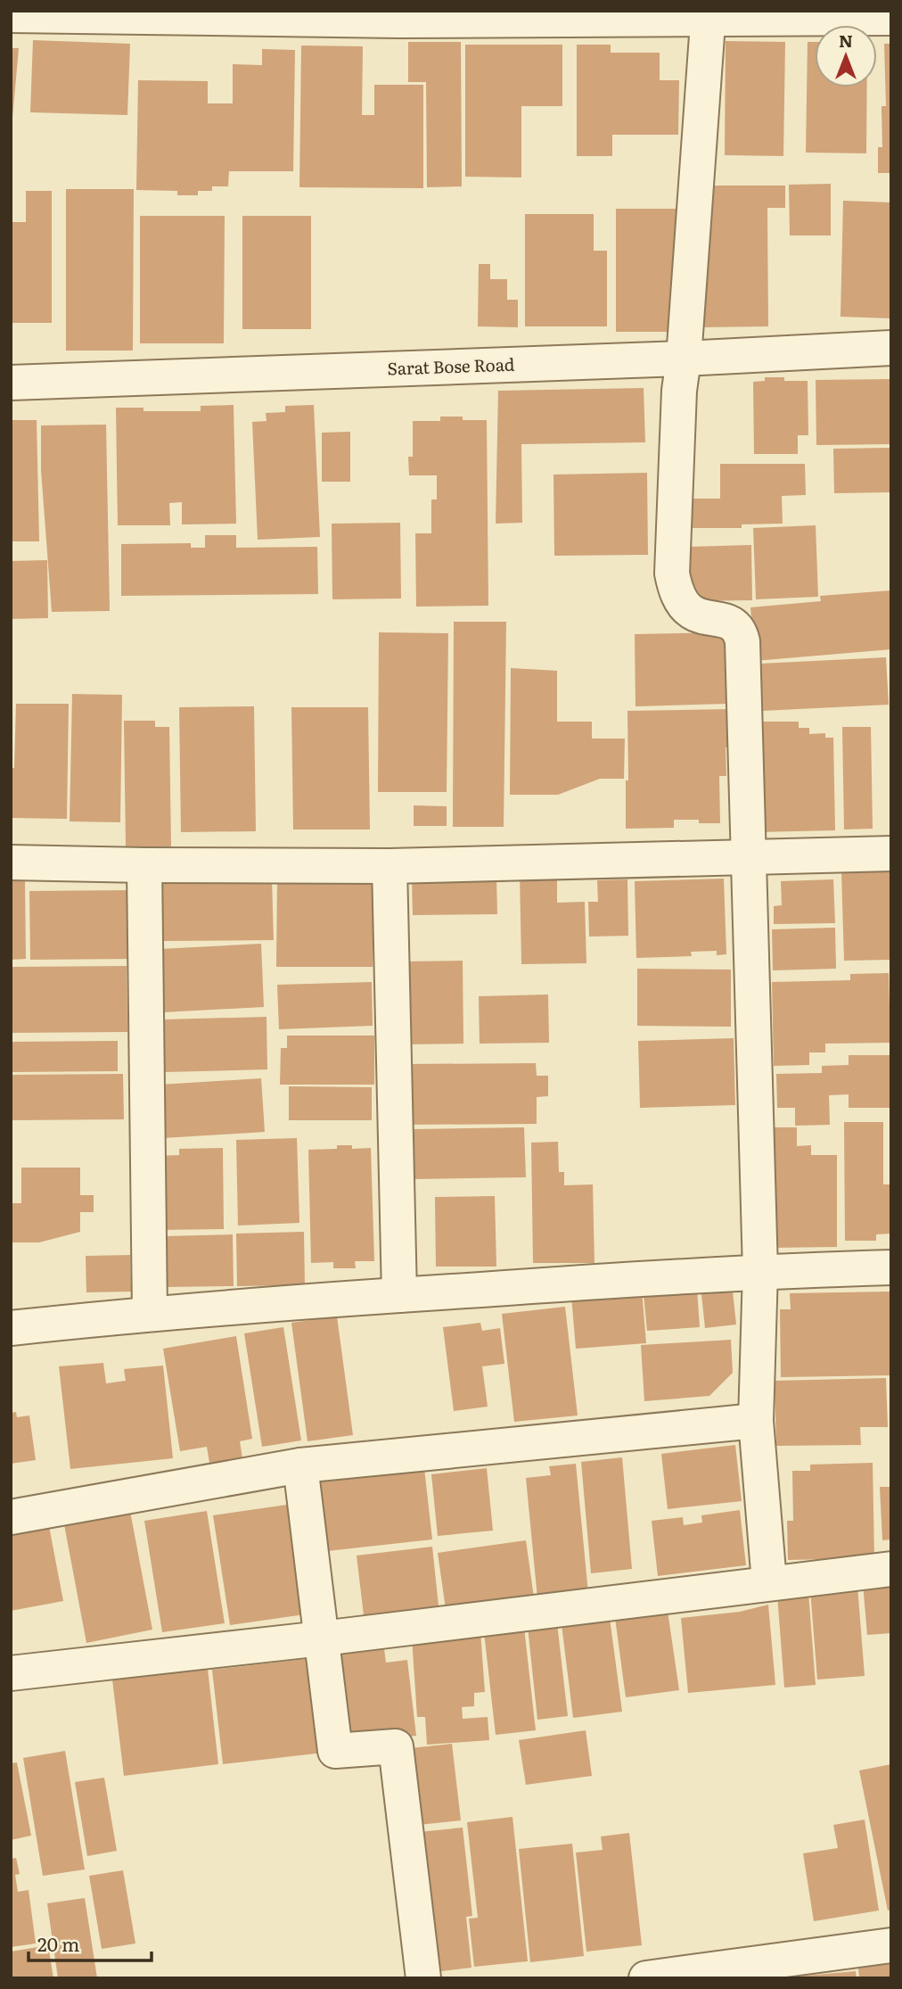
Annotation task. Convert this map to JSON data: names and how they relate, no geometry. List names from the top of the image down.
{
  "streets": {
    "street": ["Sarat Bose Road"]
  },
  "scale_bar": "20 m",
  "north": "top"
}
